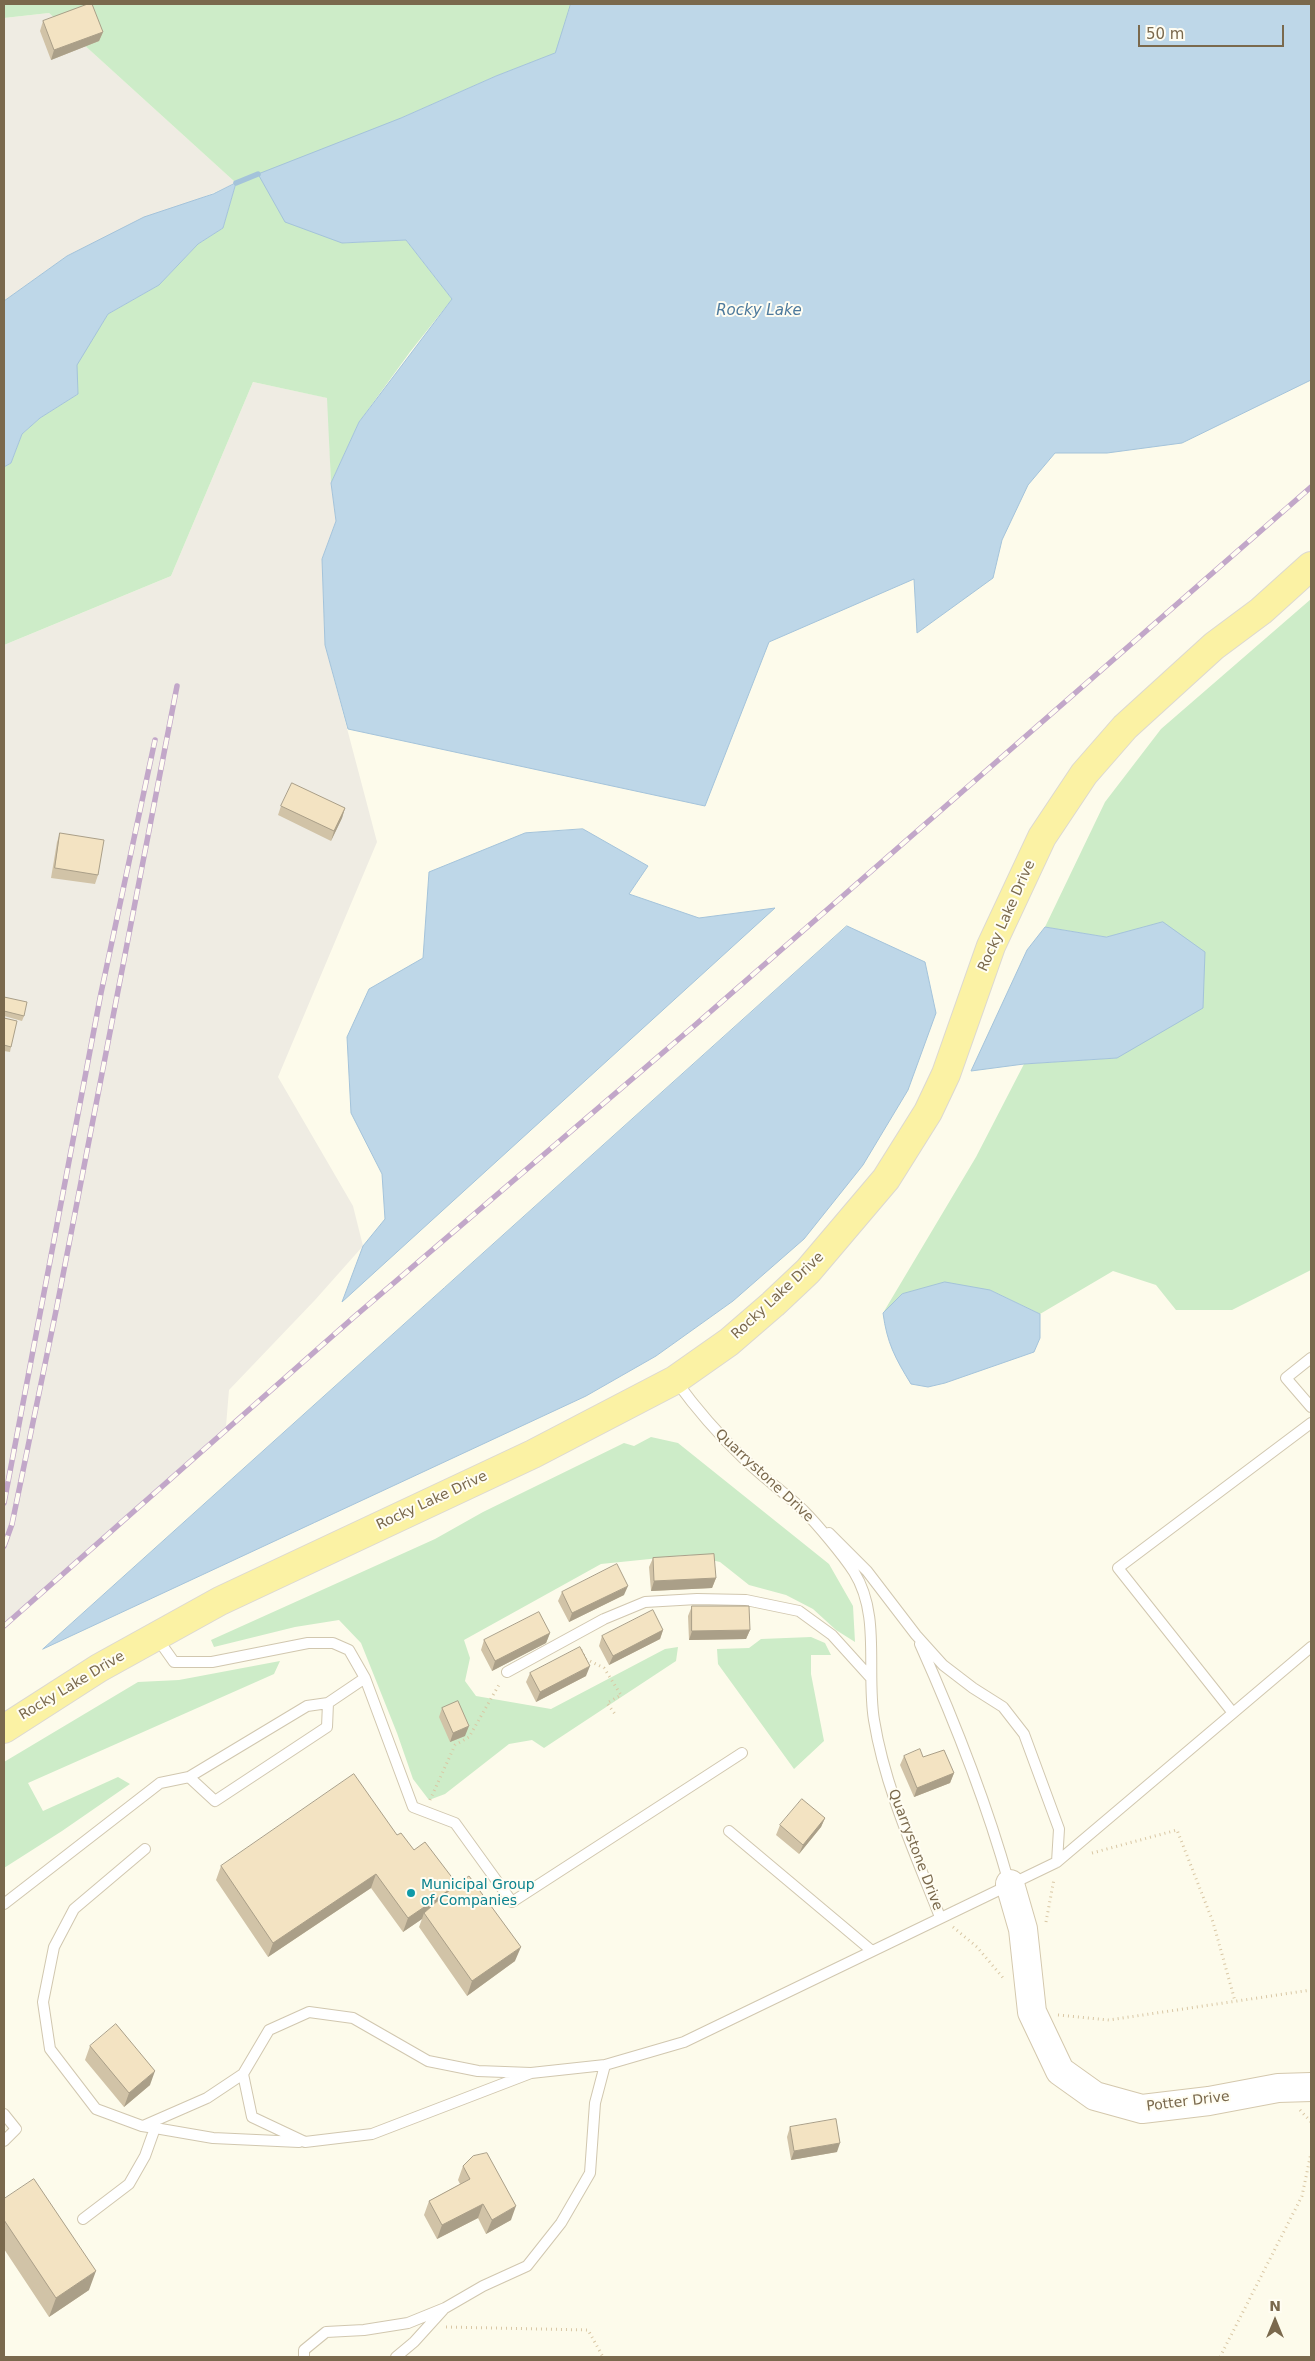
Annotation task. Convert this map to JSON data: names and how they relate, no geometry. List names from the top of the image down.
{
  "streets": {
    "main road": ["Rocky Lake Drive"],
    "street": ["Potter Drive"],
    "lane": ["Quarrystone Drive"]
  },
  "crossings": [
    ["Rocky Lake Drive", "Quarrystone Drive"]
  ],
  "water": ["Rocky Lake"],
  "places": ["Municipal Group of Companies"],
  "scale_bar": "50 m",
  "north": "top"
}
